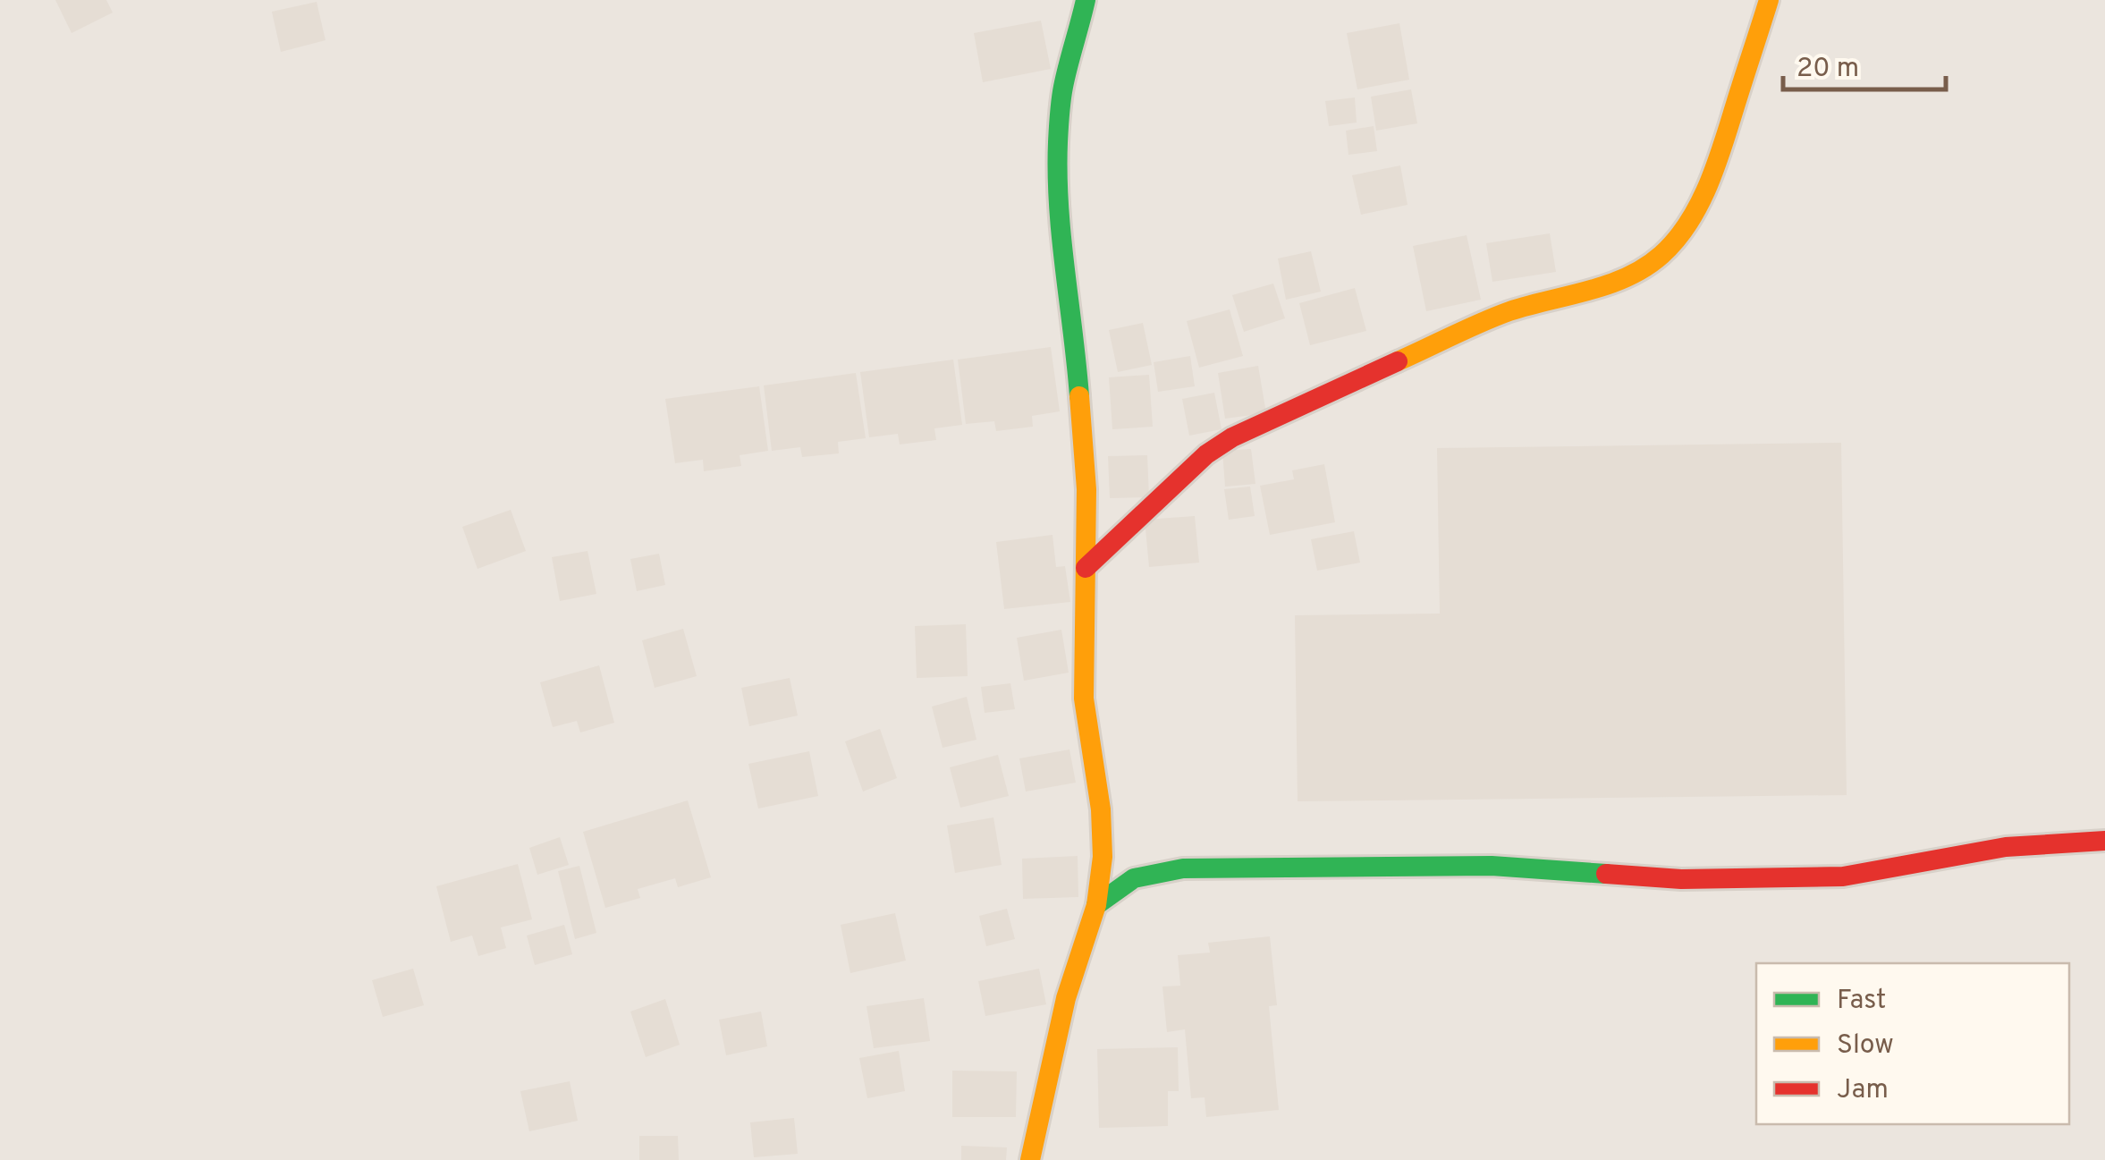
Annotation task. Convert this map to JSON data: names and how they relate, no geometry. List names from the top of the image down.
{
  "legend": ["Fast", "Slow", "Jam"],
  "scale_bar": "20 m"
}
